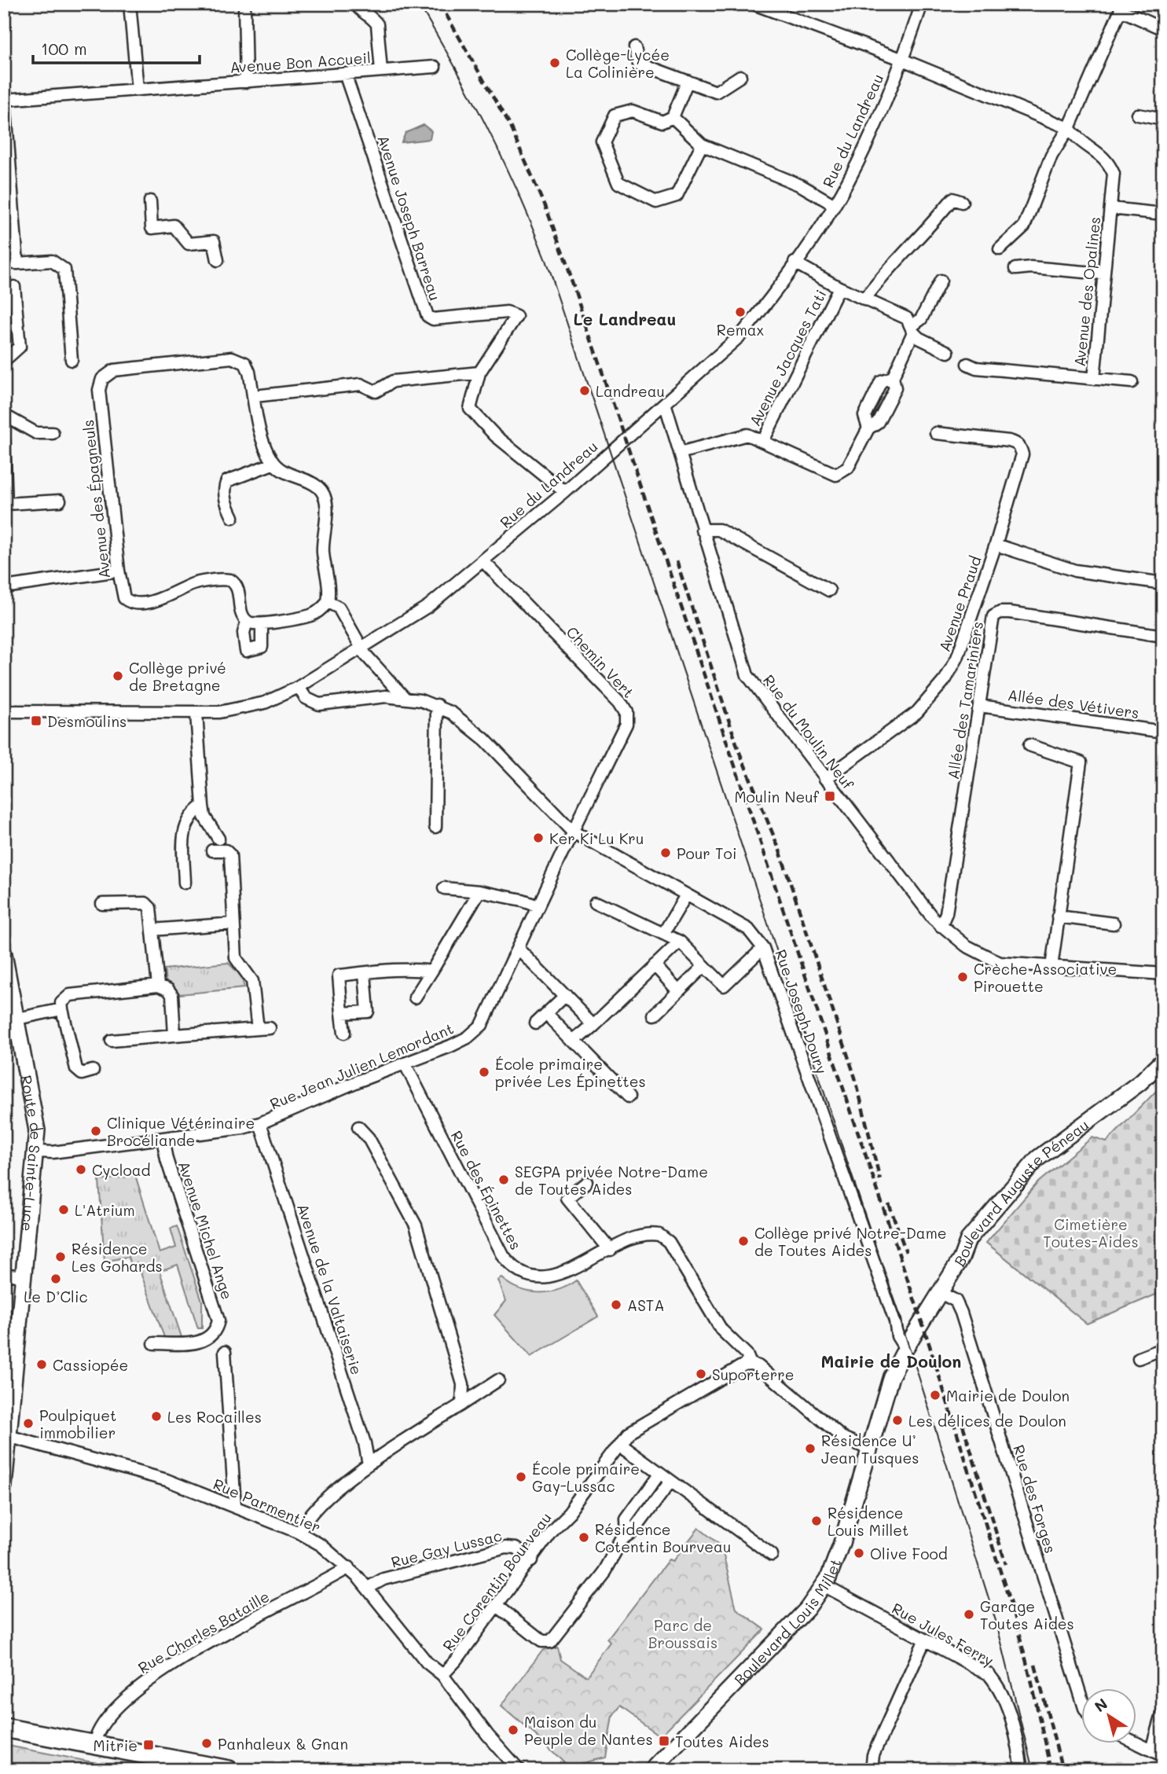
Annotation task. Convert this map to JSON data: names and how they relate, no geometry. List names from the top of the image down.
{
  "streets": {
    "street": [
      "Avenue Bon Accueil",
      "Rue du Landreau",
      "Avenue Joseph Barreau",
      "Avenue des Opalines",
      "Avenue Jacques Tati",
      "Avenue des Épagneuls",
      "Avenue Praud",
      "Chemin Vert",
      "Allée des Tamariniers",
      "Allée des Vétivers",
      "Rue du Moulin Neuf",
      "Rue Joseph Doury",
      "Rue Jean Julien Lemordant",
      "Route de Sainte-Luce",
      "Rue des Épinettes",
      "Boulevard Auguste Péneau",
      "Avenue Michel Ange",
      "Avenue de la Valtaiserie",
      "Rue des Forges",
      "Rue Parmentier",
      "Rue Gay Lussac",
      "Rue Corentin Bourveau",
      "Boulevard Louis Millet",
      "Rue Charles Bataille",
      "Rue Jules Ferry"
    ]
  },
  "crossings": [
    ["Avenue Bon Accueil", "Avenue Joseph Barreau"],
    ["Rue du Landreau", "Chemin Vert"],
    ["Rue du Landreau", "Rue du Moulin Neuf"],
    ["Rue du Landreau", "Rue Joseph Doury"],
    ["Avenue Praud", "Rue du Moulin Neuf"],
    ["Chemin Vert", "Rue Joseph Doury"],
    ["Chemin Vert", "Rue Jean Julien Lemordant"],
    ["Allée des Tamariniers", "Allée des Vétivers"],
    ["Allée des Tamariniers", "Rue du Moulin Neuf"],
    ["Rue Joseph Doury", "Rue Jean Julien Lemordant"],
    ["Rue Joseph Doury", "Boulevard Auguste Péneau"],
    ["Rue Joseph Doury", "Boulevard Louis Millet"],
    ["Rue Jean Julien Lemordant", "Route de Sainte-Luce"],
    ["Rue Jean Julien Lemordant", "Rue des Épinettes"],
    ["Rue Jean Julien Lemordant", "Avenue Michel Ange"],
    ["Rue Jean Julien Lemordant", "Avenue de la Valtaiserie"],
    ["Route de Sainte-Luce", "Rue Parmentier"],
    ["Rue des Épinettes", "Rue Corentin Bourveau"],
    ["Rue des Épinettes", "Boulevard Louis Millet"],
    ["Boulevard Auguste Péneau", "Rue des Forges"],
    ["Boulevard Auguste Péneau", "Boulevard Louis Millet"],
    ["Rue Parmentier", "Rue Gay Lussac"],
    ["Rue Parmentier", "Rue Corentin Bourveau"],
    ["Rue Parmentier", "Rue Charles Bataille"],
    ["Rue Gay Lussac", "Rue Corentin Bourveau"],
    ["Boulevard Louis Millet", "Rue Jules Ferry"]
  ],
  "districts": ["Le Landreau", "Mairie de Doulon"],
  "parks": ["Cimetière Toutes-Aides", "Parc de Broussais"],
  "places": {
    "other": [
      "Collège-Lycée La Colinière",
      "Remax",
      "Landreau",
      "Collège privé de Bretagne",
      "Ker Ki Lu Kru",
      "Pour Toi",
      "Crèche Associative Pirouette",
      "École primaire privée Les Épinettes",
      "Clinique Vétérinaire Brocéliande",
      "Cycload",
      "SEGPA privée Notre-Dame de Toutes Aides",
      "L'Atrium",
      "Collège privé Notre-Dame de Toutes Aides",
      "Résidence Les Gohards",
      "Le D’Clic",
      "ASTA",
      "Cassiopée",
      "Suporterre",
      "Mairie de Doulon",
      "Les Rocailles",
      "Les délices de Doulon",
      "Poulpiquet immobilier",
      "Résidence U’ Jean Tusques",
      "École primaire Gay-Lussac",
      "Résidence Louis Millet",
      "Résidence Cotentin Bourveau",
      "Olive Food",
      "Garage Toutes Aides",
      "Maison du Peuple de Nantes",
      "Panhaleux & Gnan"
    ],
    "transit": [
      "Desmoulins",
      "Moulin Neuf",
      "Toutes Aides",
      "Mitrie"
    ]
  },
  "scale_bar": "100 m",
  "north": "top left"
}
